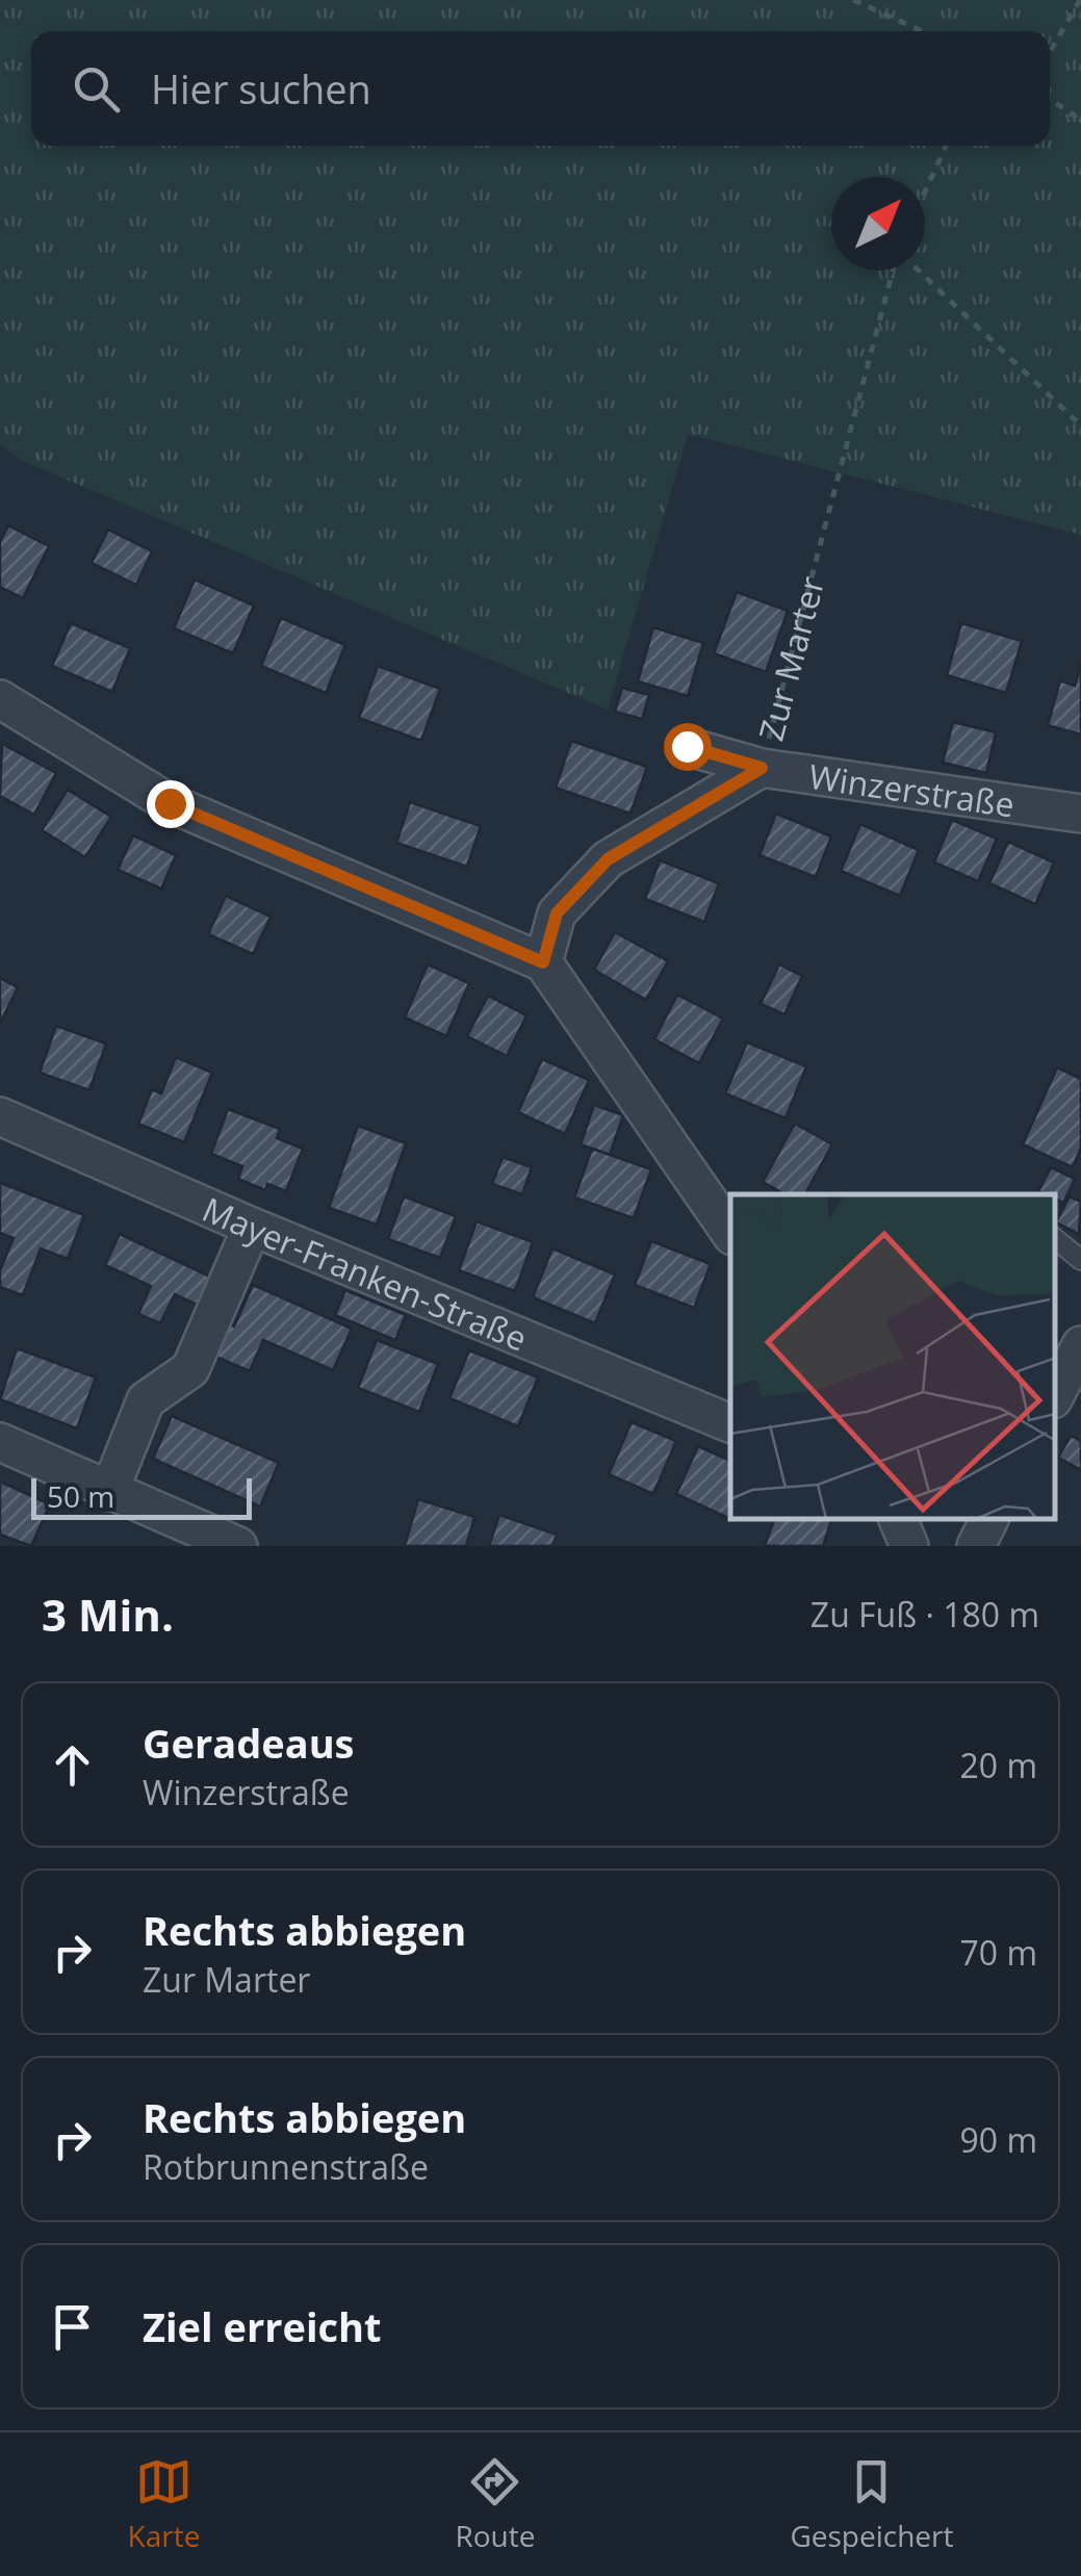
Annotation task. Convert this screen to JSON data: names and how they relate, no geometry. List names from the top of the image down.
{
  "streets": {
    "street": ["Zur Marter", "Winzerstraße", "Mayer-Franken-Straße"]
  },
  "crossings": [
    ["Zur Marter", "Winzerstraße"]
  ],
  "scale_bar": "50 m",
  "north": "top right",
  "page": {
    "search": "Hier suchen",
    "scale": "50 m",
    "heading": ["3 Min.", "Zu Fuß · 180 m"],
    "list": [
      ["Geradeaus", "Winzerstraße", "20 m"],
      ["Rechts abbiegen", "Zur Marter", "70 m"],
      ["Rechts abbiegen", "Rotbrunnenstraße", "90 m"],
      "Ziel erreicht"
    ],
    "nav": ["Karte", "Route", "Gespeichert"]
  }
}
